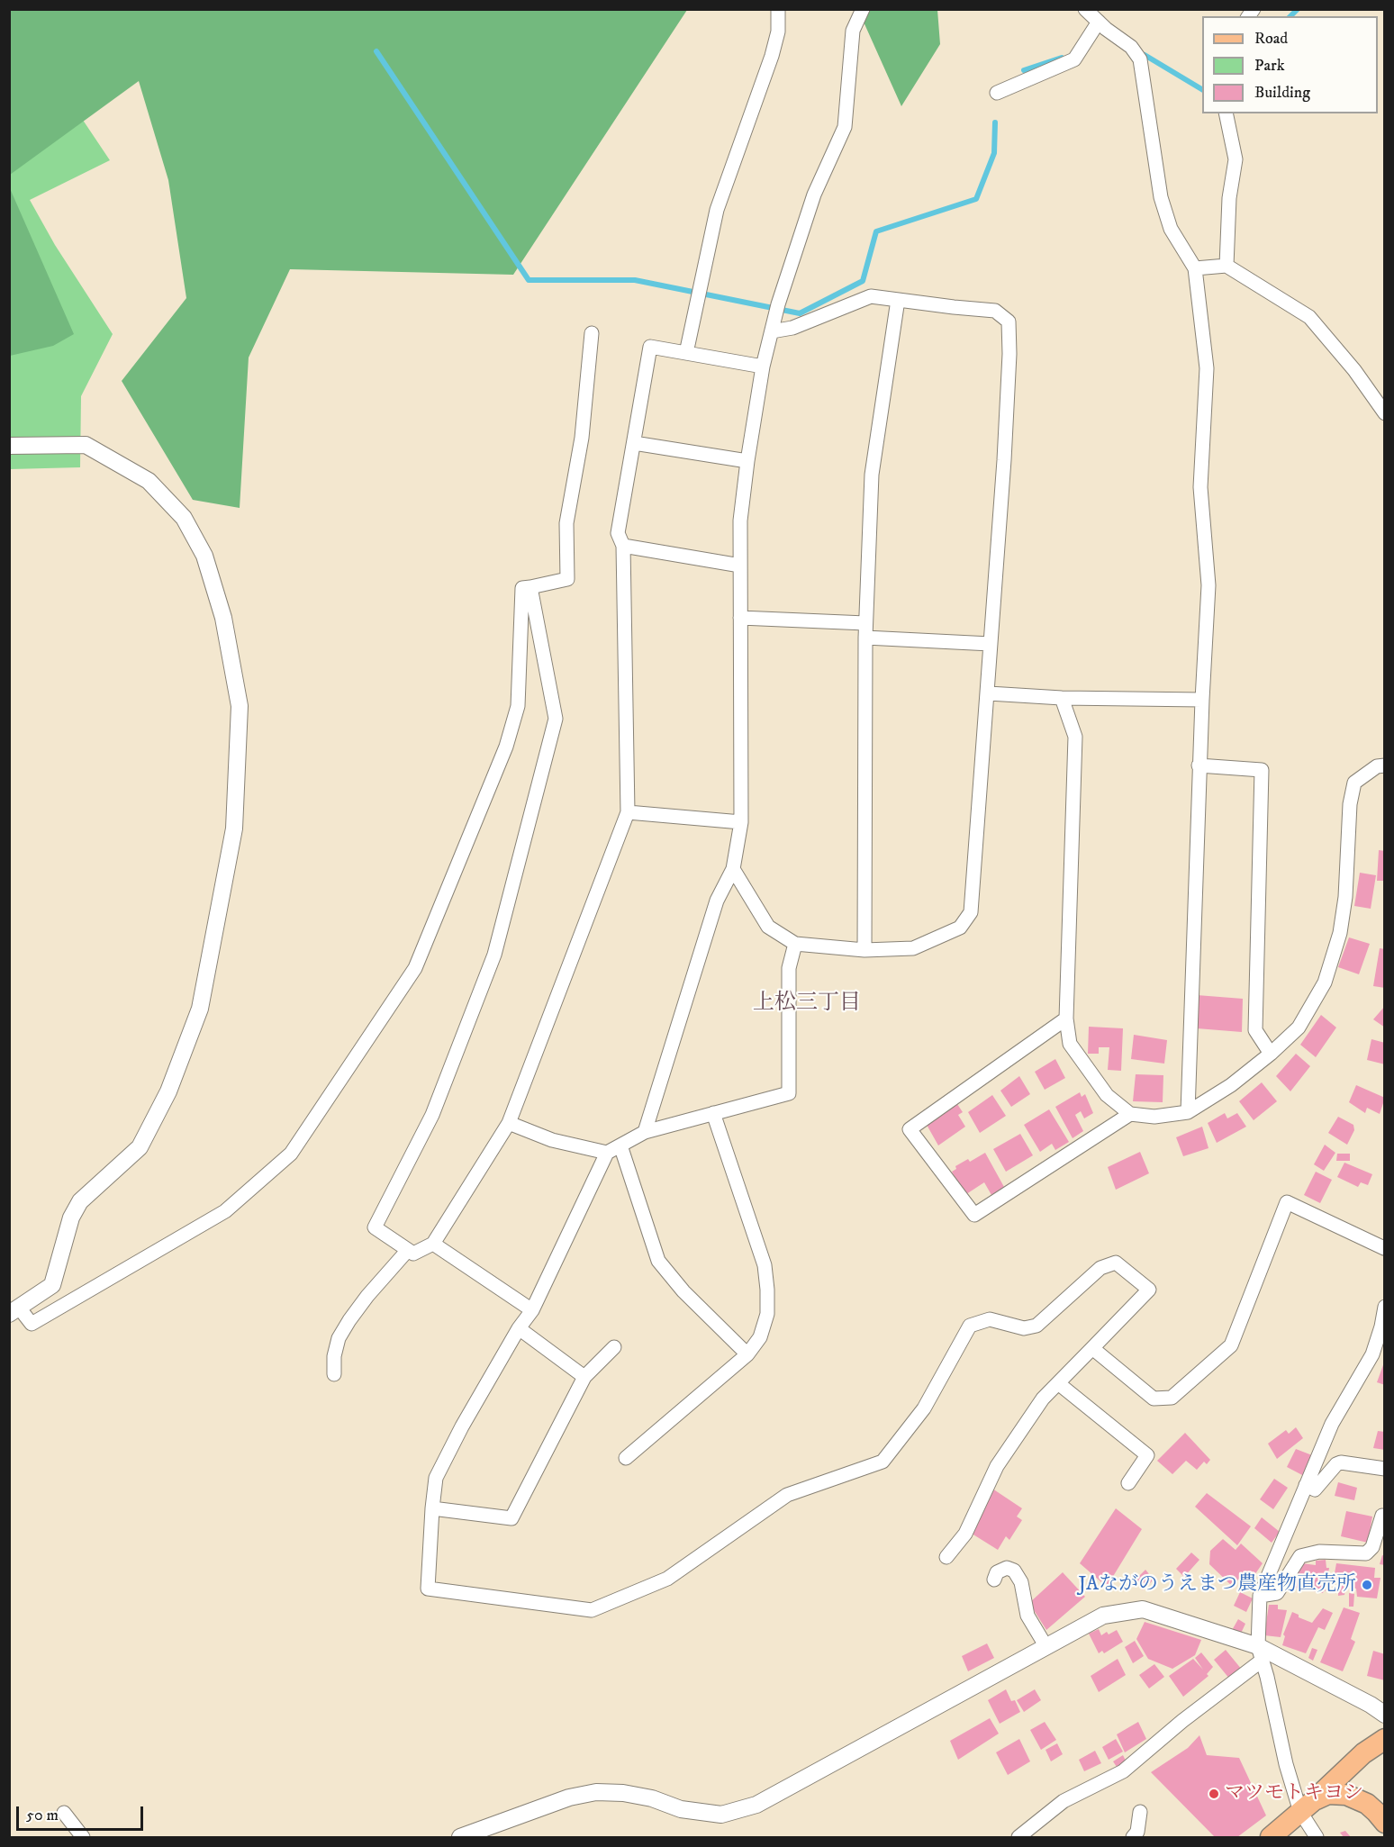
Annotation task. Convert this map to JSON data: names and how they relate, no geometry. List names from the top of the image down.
{
  "districts": ["上松三丁目"],
  "places": ["JAながのうえまつ農産物直売所", "マツモトキヨシ"],
  "legend": ["Road", "Park", "Building"],
  "scale_bar": "50 m"
}
